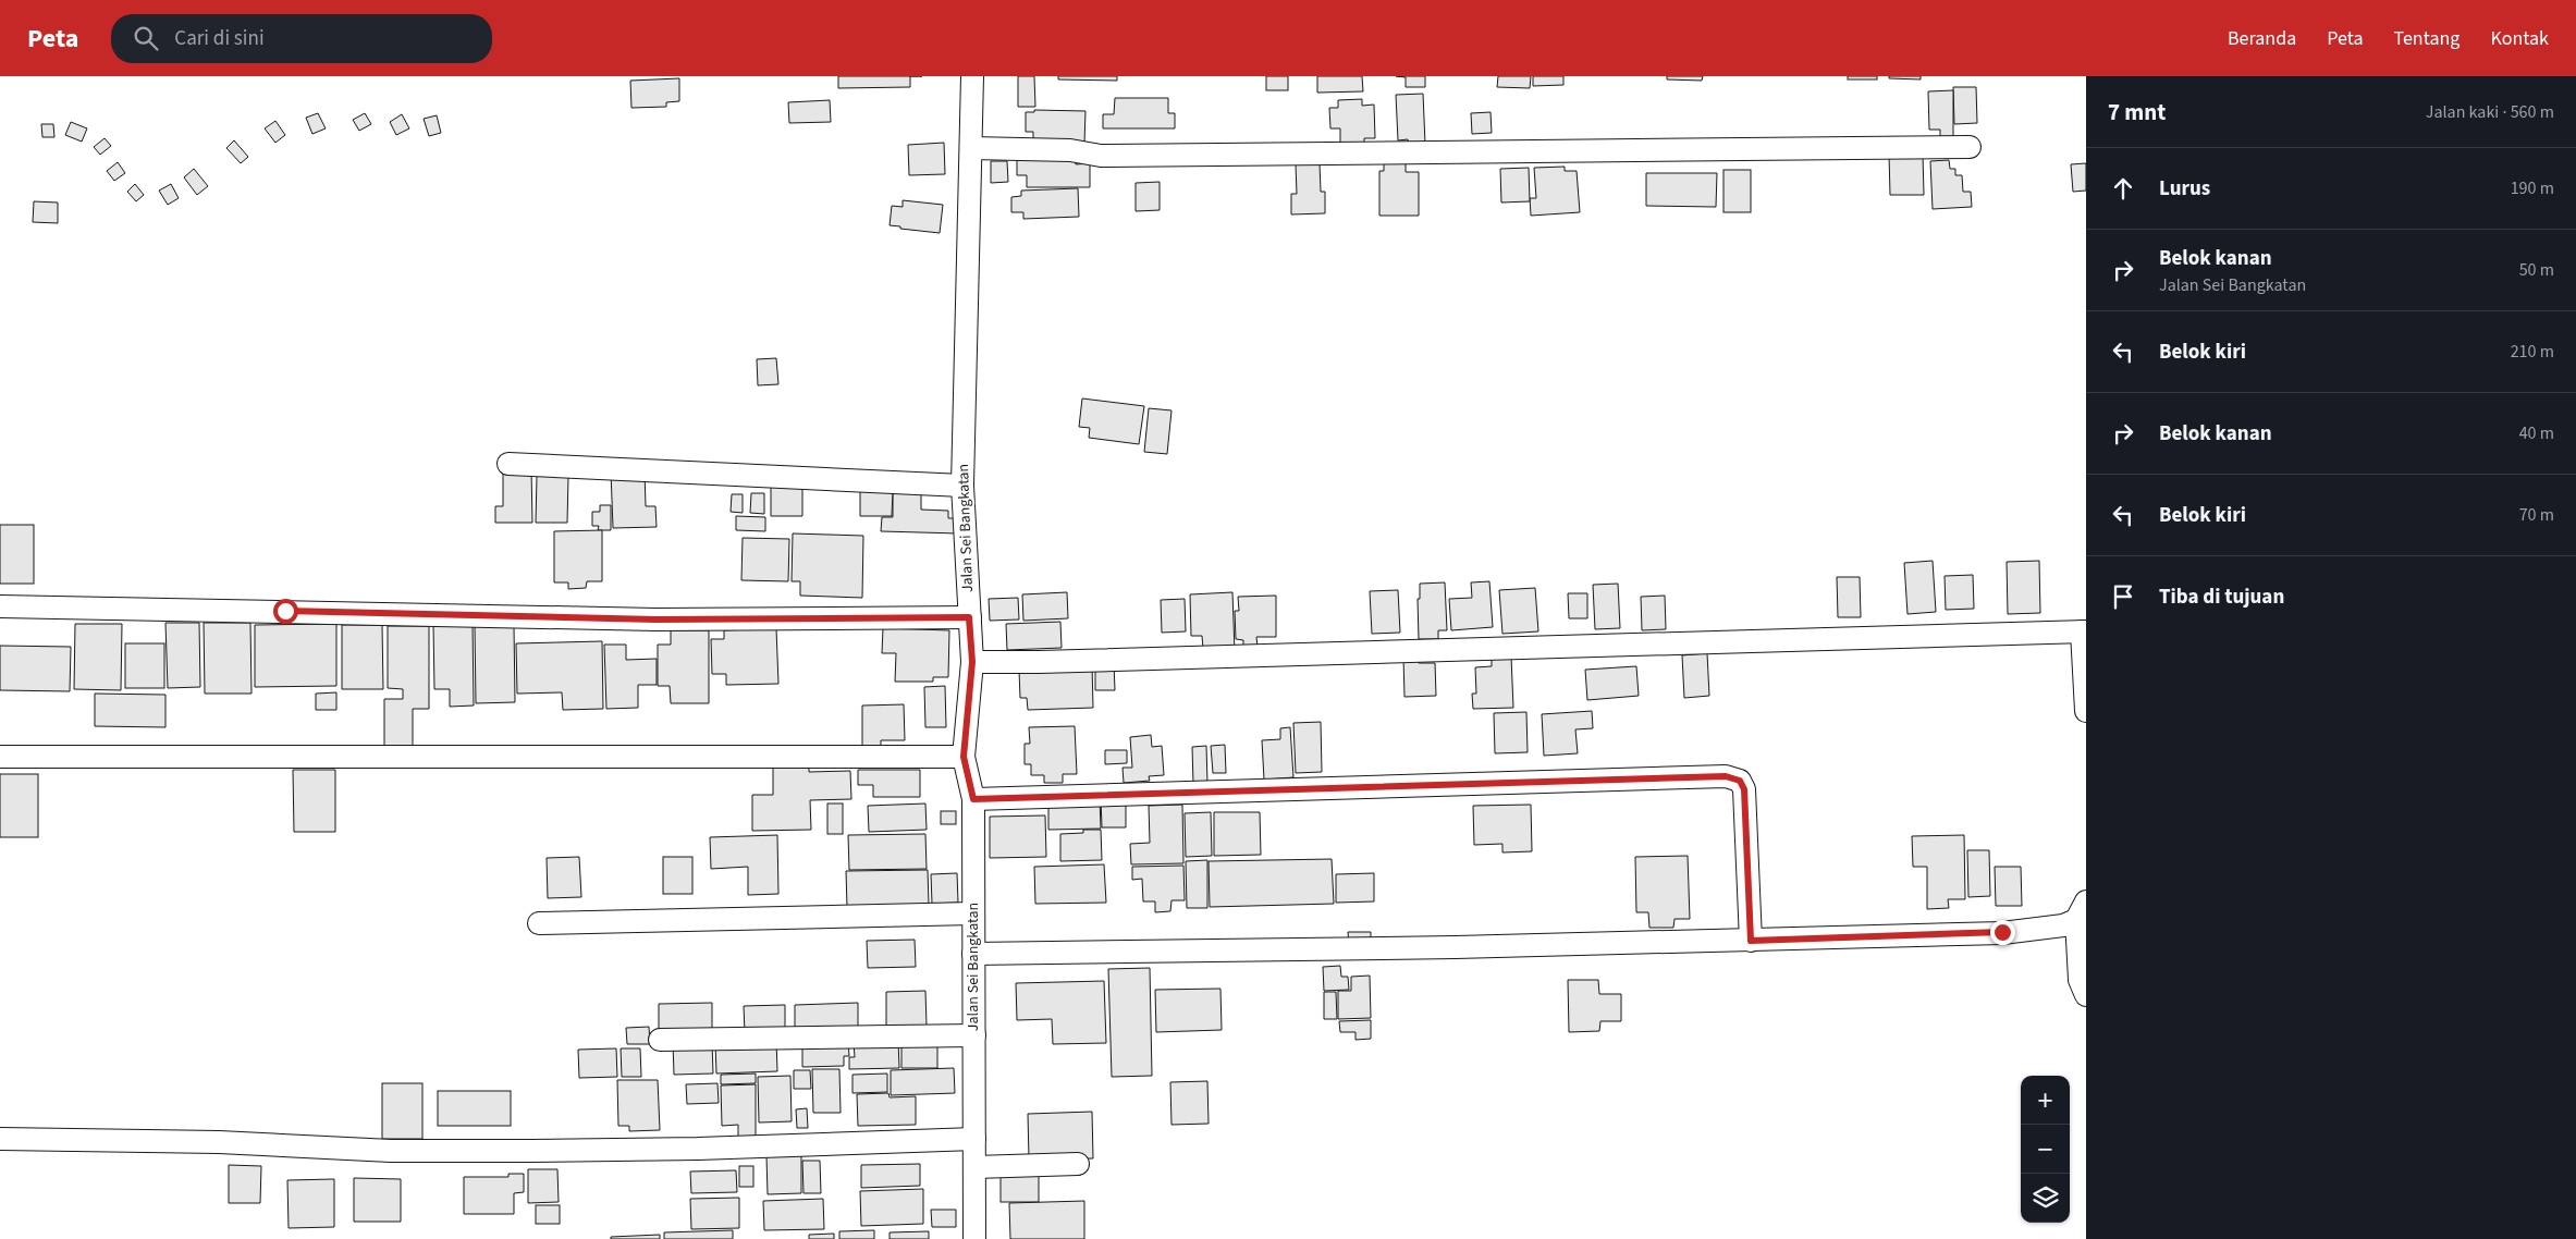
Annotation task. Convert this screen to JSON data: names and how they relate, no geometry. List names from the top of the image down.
{
  "streets": {
    "street": ["Jalan Sei Bangkatan"]
  },
  "page": {
    "header": "Peta",
    "search": "Cari di sini",
    "nav": [
      "Beranda",
      "Peta",
      "Tentang",
      "Kontak"
    ],
    "heading": ["7 mnt", "Jalan kaki · 560 m"],
    "list": [
      ["Lurus", "190 m"],
      ["Belok kanan", "Jalan Sei Bangkatan", "50 m"],
      ["Belok kiri", "210 m"],
      ["Belok kanan", "40 m"],
      ["Belok kiri", "70 m"],
      "Tiba di tujuan"
    ],
    "map_buttons": ["+", "−"]
  }
}
